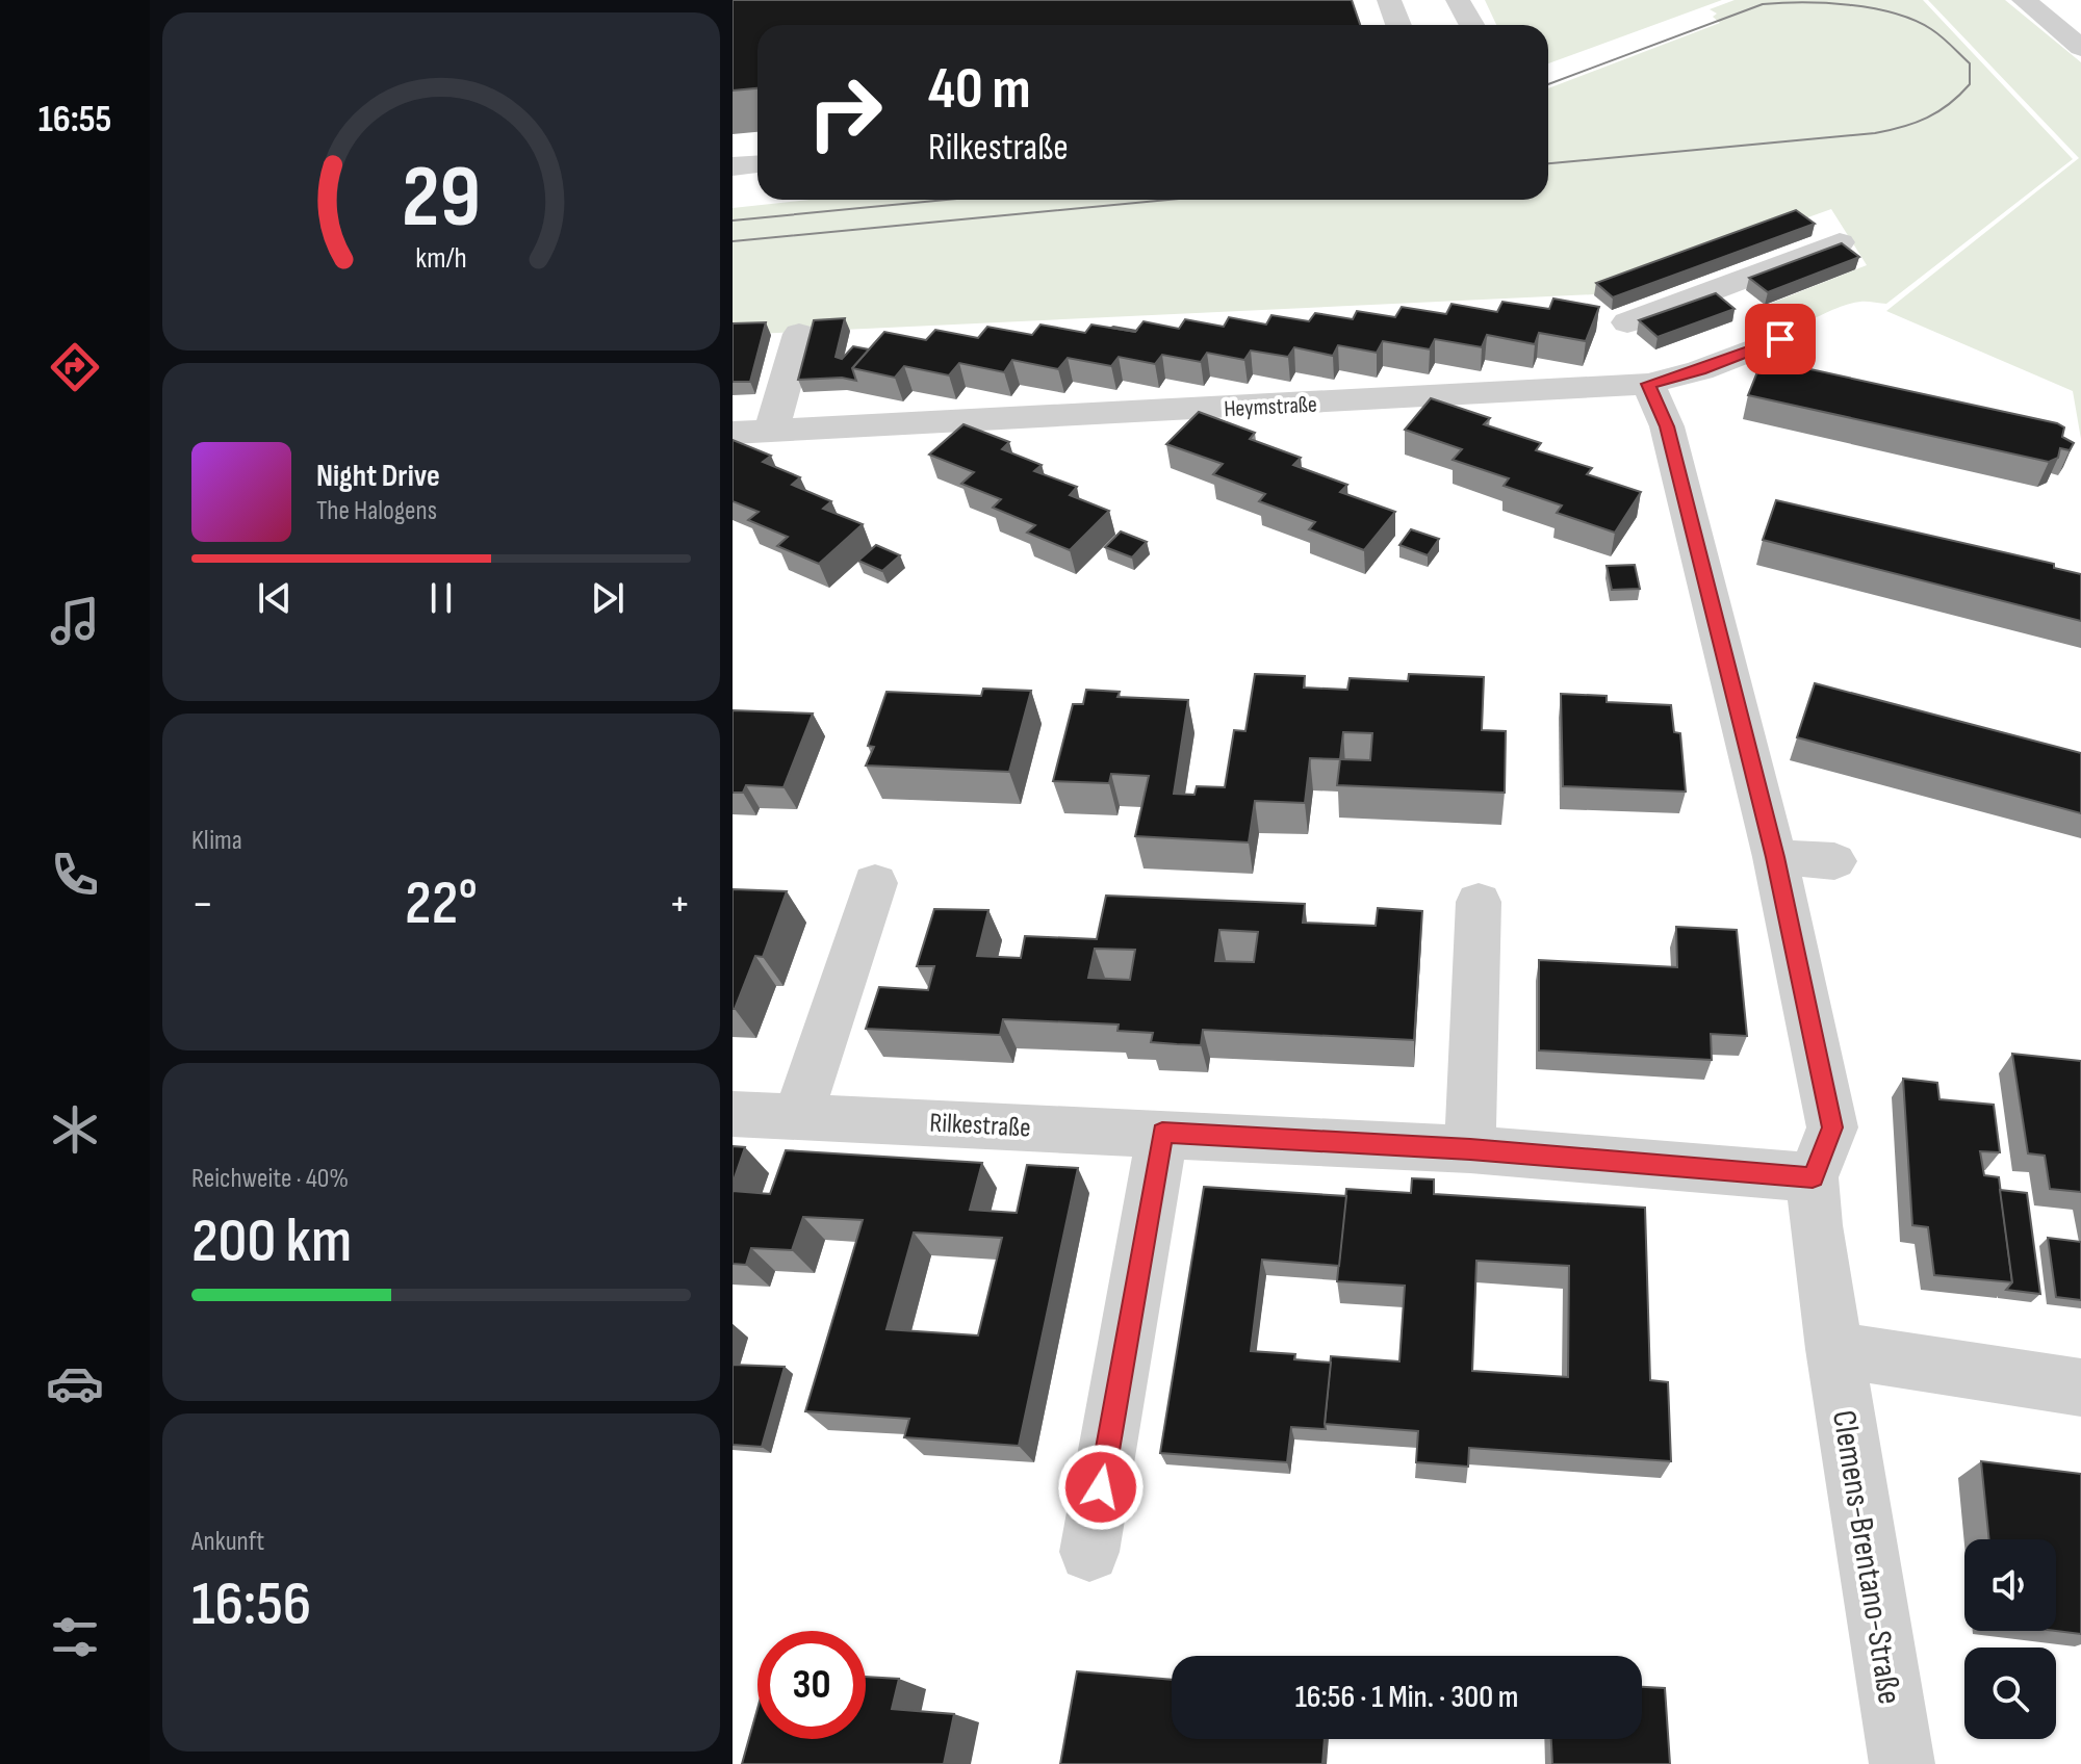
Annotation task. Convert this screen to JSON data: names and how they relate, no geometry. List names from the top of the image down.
{
  "streets": {
    "street": ["Heymstraße", "Rilkestraße", "Clemens-Brentano-Straße"]
  },
  "crossings": [
    ["Heymstraße", "Clemens-Brentano-Straße"],
    ["Rilkestraße", "Clemens-Brentano-Straße"]
  ],
  "page": {
    "tabs": "16:55",
    "turn": ["40 m", "Rilkestraße"],
    "song": ["Night Drive", "The Halogens"],
    "tile": [
      "Klima",
      ["Reichweite · 40%", "200 km"],
      ["Ankunft", "16:56"]
    ],
    "heat": ["−", "22°", "+"],
    "limit": "30",
    "trip": "16:56 · 1 Min. · 300 m",
    "gauge": ["29", "km/h"]
  }
}
